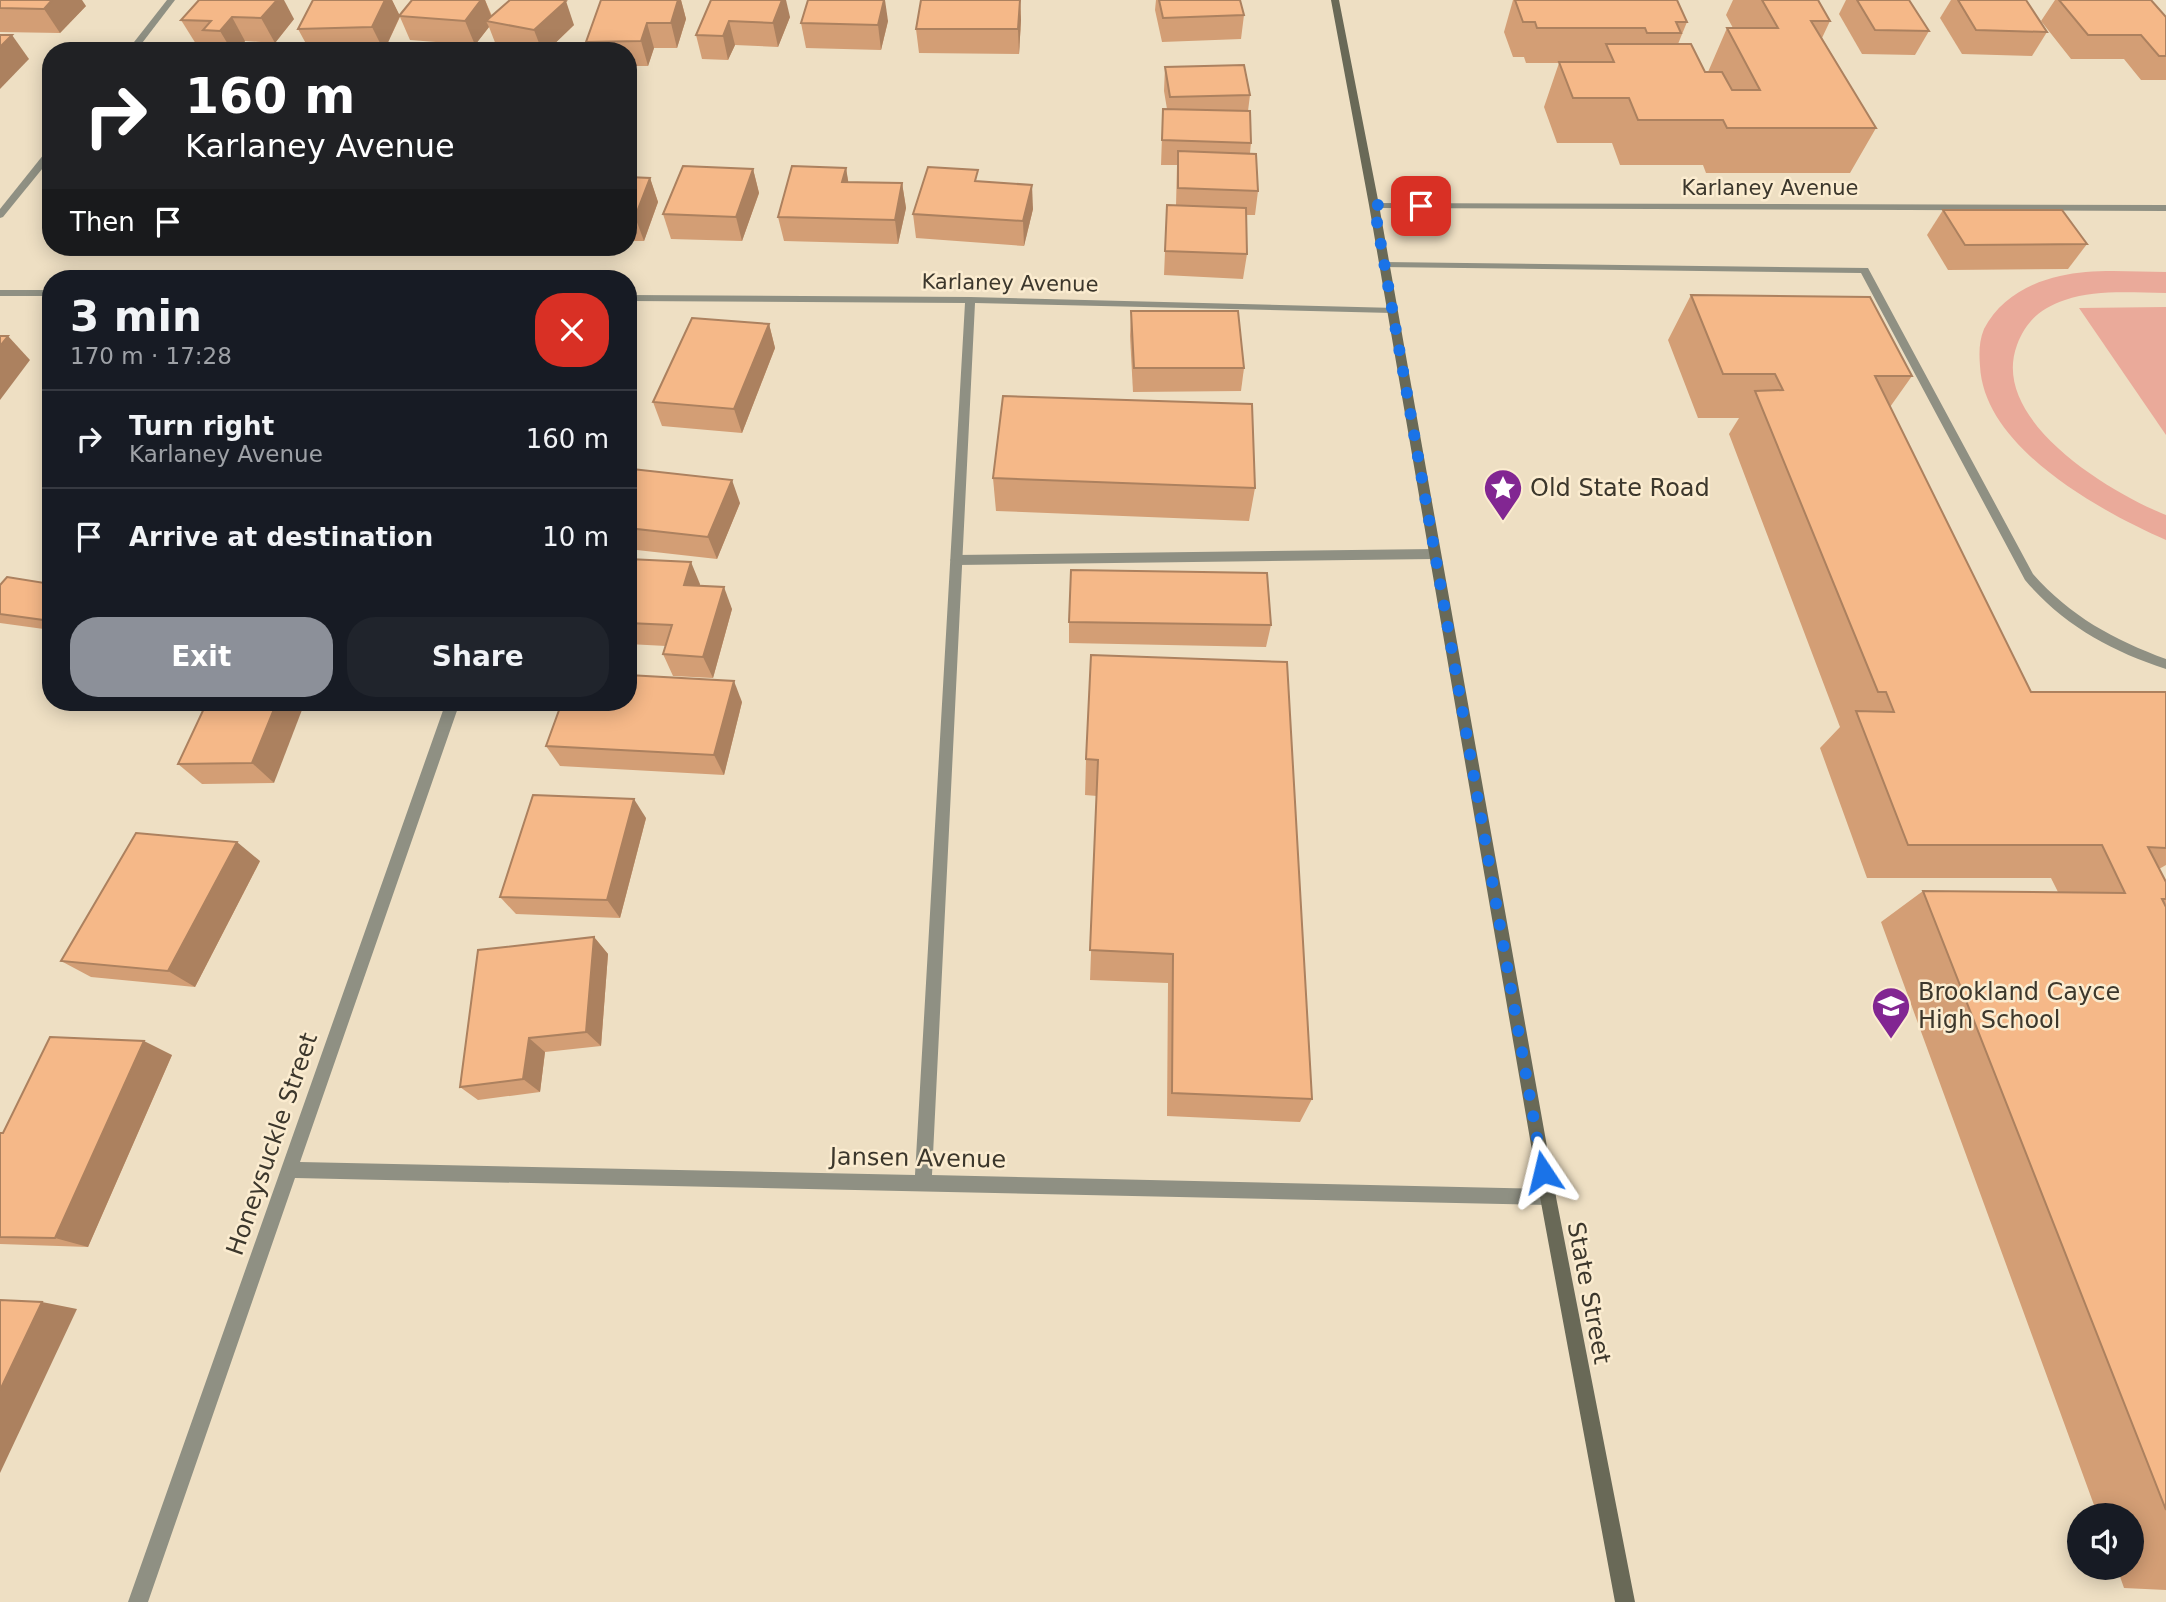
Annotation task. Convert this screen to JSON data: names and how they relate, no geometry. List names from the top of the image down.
{
  "streets": {
    "main road": ["State Street"],
    "street": ["Karlaney Avenue", "Honeysuckle Street", "Jansen Avenue"]
  },
  "crossings": [
    ["Karlaney Avenue", "State Street"],
    ["Honeysuckle Street", "Jansen Avenue"],
    ["Jansen Avenue", "State Street"]
  ],
  "places": {
    "place": ["Old State Road"],
    "school or university": ["Brookland Cayce High School"]
  },
  "page": {
    "turn": ["160 m", "Karlaney Avenue"],
    "then": "Then",
    "heading": ["3 min", "170 m · 17:28"],
    "list": [
      {
        "name": "Turn right",
        "note": "Karlaney Avenue",
        "value": "160 m"
      },
      {
        "name": "Arrive at destination",
        "value": "10 m"
      }
    ],
    "buttons": ["Exit", "Share"]
  }
}
